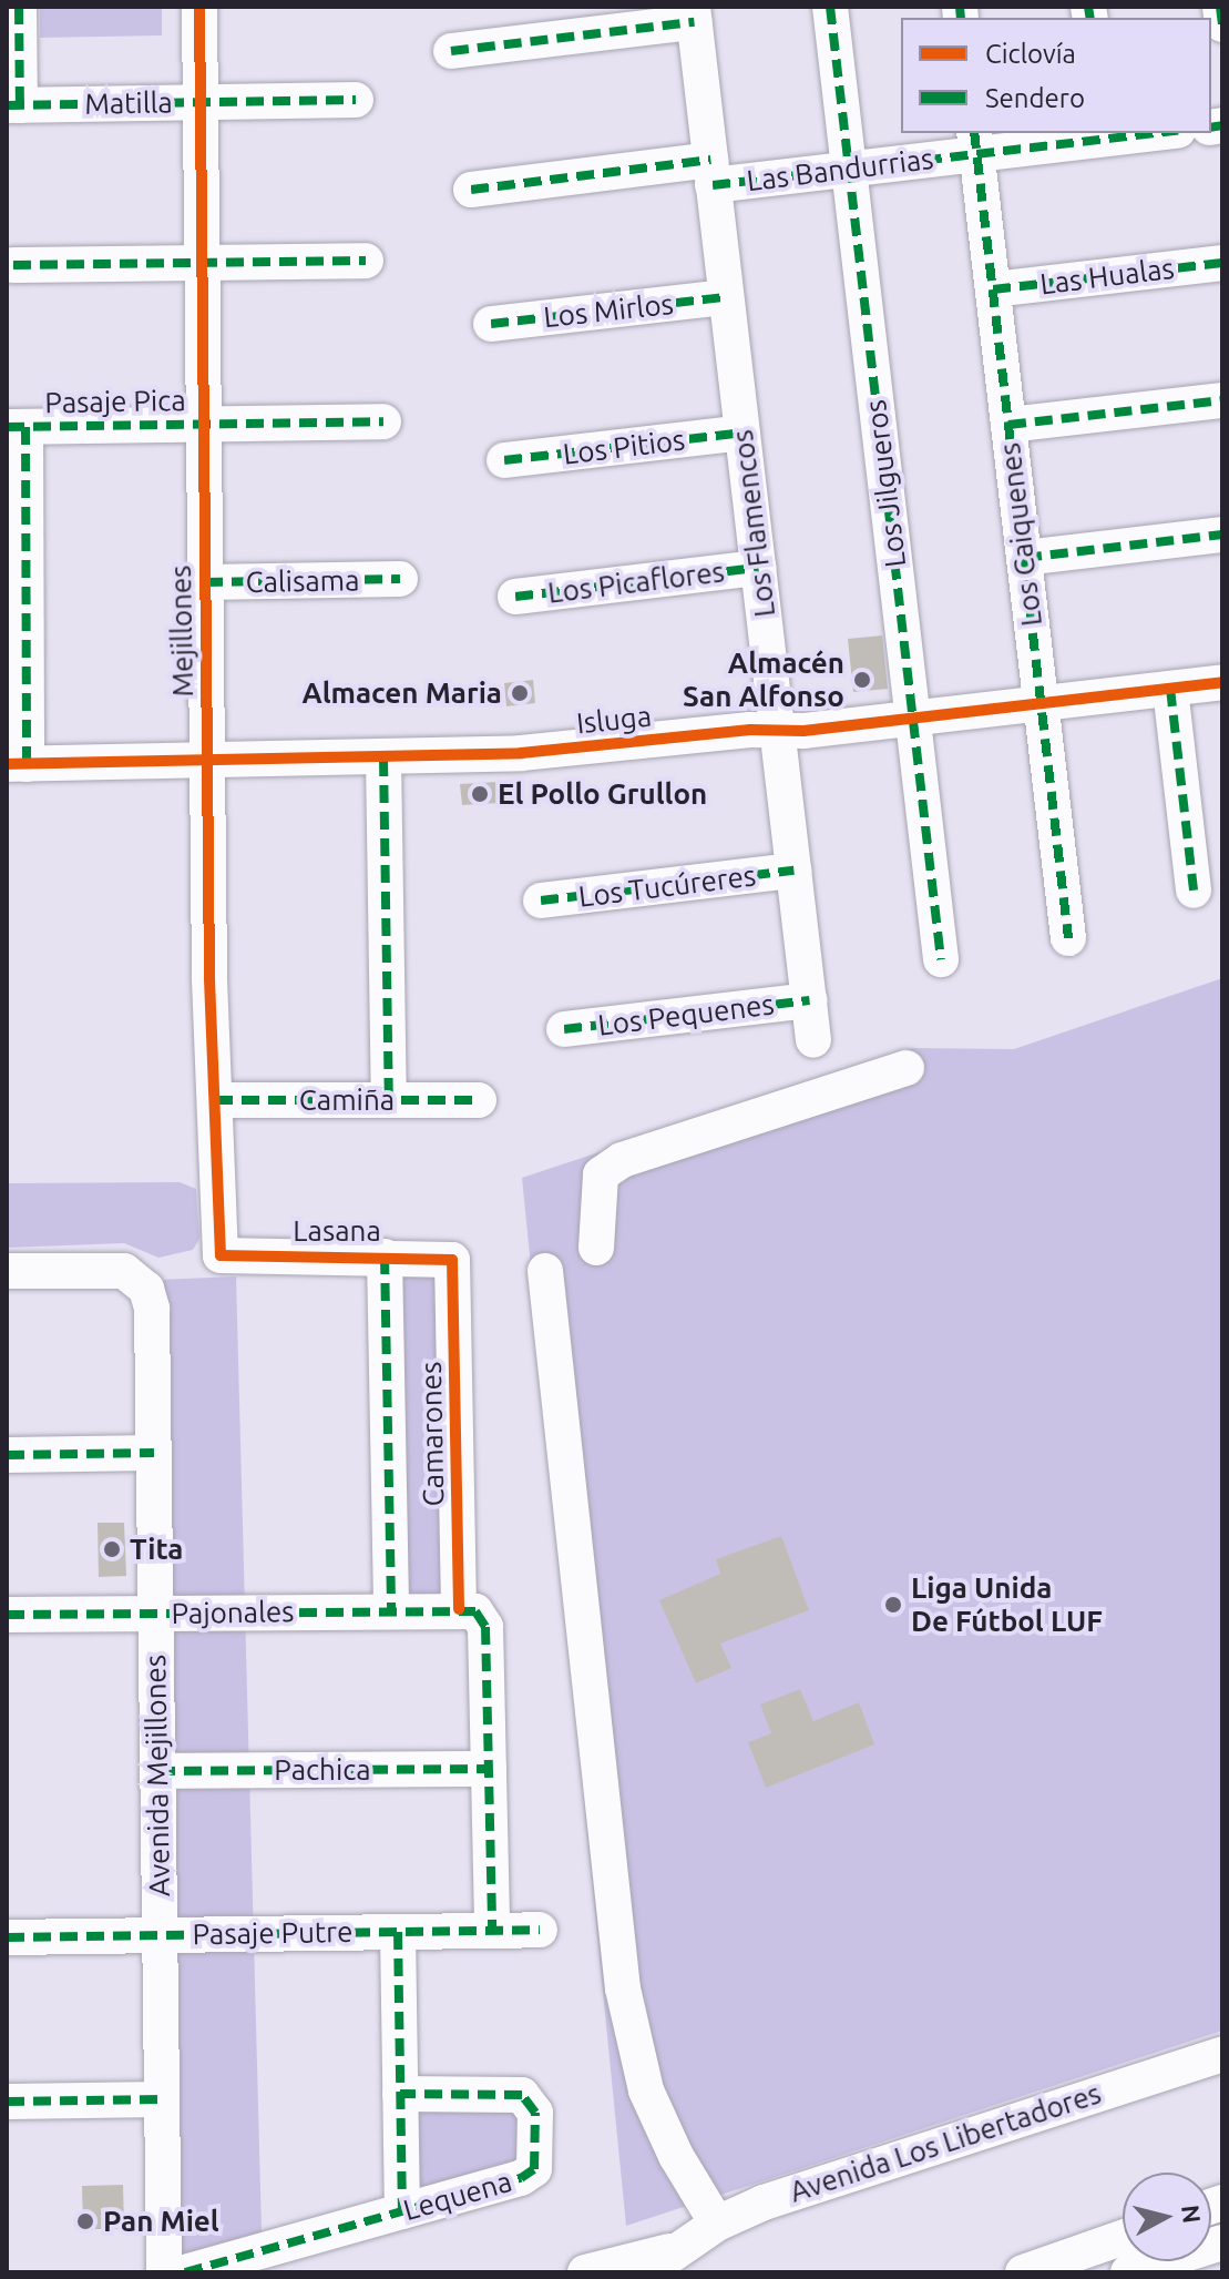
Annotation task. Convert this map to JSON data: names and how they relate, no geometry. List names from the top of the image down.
{
  "streets": {
    "street": [
      "Matilla",
      "Las Bandurrias",
      "Las Hualas",
      "Los Mirlos",
      "Pasaje Pica",
      "Los Pitios",
      "Los Jilgueros",
      "Los Flamencos",
      "Los Caiquenes",
      "Calisama",
      "Los Picaflores",
      "Mejillones",
      "Isluga",
      "Los Tucúreres",
      "Los Pequenes",
      "Camiña",
      "Lasana",
      "Camarones",
      "Pajonales",
      "Pachica",
      "Avenida Mejillones",
      "Pasaje Putre",
      "Avenida Los Libertadores",
      "Lequena"
    ]
  },
  "crossings": [
    ["Matilla", "Mejillones"],
    ["Las Bandurrias", "Los Jilgueros"],
    ["Las Bandurrias", "Los Flamencos"],
    ["Las Bandurrias", "Los Caiquenes"],
    ["Las Hualas", "Los Caiquenes"],
    ["Los Mirlos", "Los Flamencos"],
    ["Pasaje Pica", "Mejillones"],
    ["Los Pitios", "Los Flamencos"],
    ["Los Jilgueros", "Isluga"],
    ["Los Flamencos", "Los Picaflores"],
    ["Los Flamencos", "Isluga"],
    ["Los Flamencos", "Los Tucúreres"],
    ["Los Flamencos", "Los Pequenes"],
    ["Los Caiquenes", "Isluga"],
    ["Calisama", "Mejillones"],
    ["Mejillones", "Isluga"],
    ["Mejillones", "Camiña"],
    ["Mejillones", "Lasana"],
    ["Lasana", "Camarones"],
    ["Camarones", "Pajonales"],
    ["Pajonales", "Avenida Mejillones"],
    ["Pachica", "Avenida Mejillones"],
    ["Avenida Mejillones", "Pasaje Putre"]
  ],
  "places": [
    "Almacén San Alfonso",
    "Almacen Maria",
    "El Pollo Grullon",
    "Tita",
    "Liga Unida De Fútbol LUF",
    "Pan Miel"
  ],
  "legend": ["Ciclovía", "Sendero"],
  "north": "right"
}
